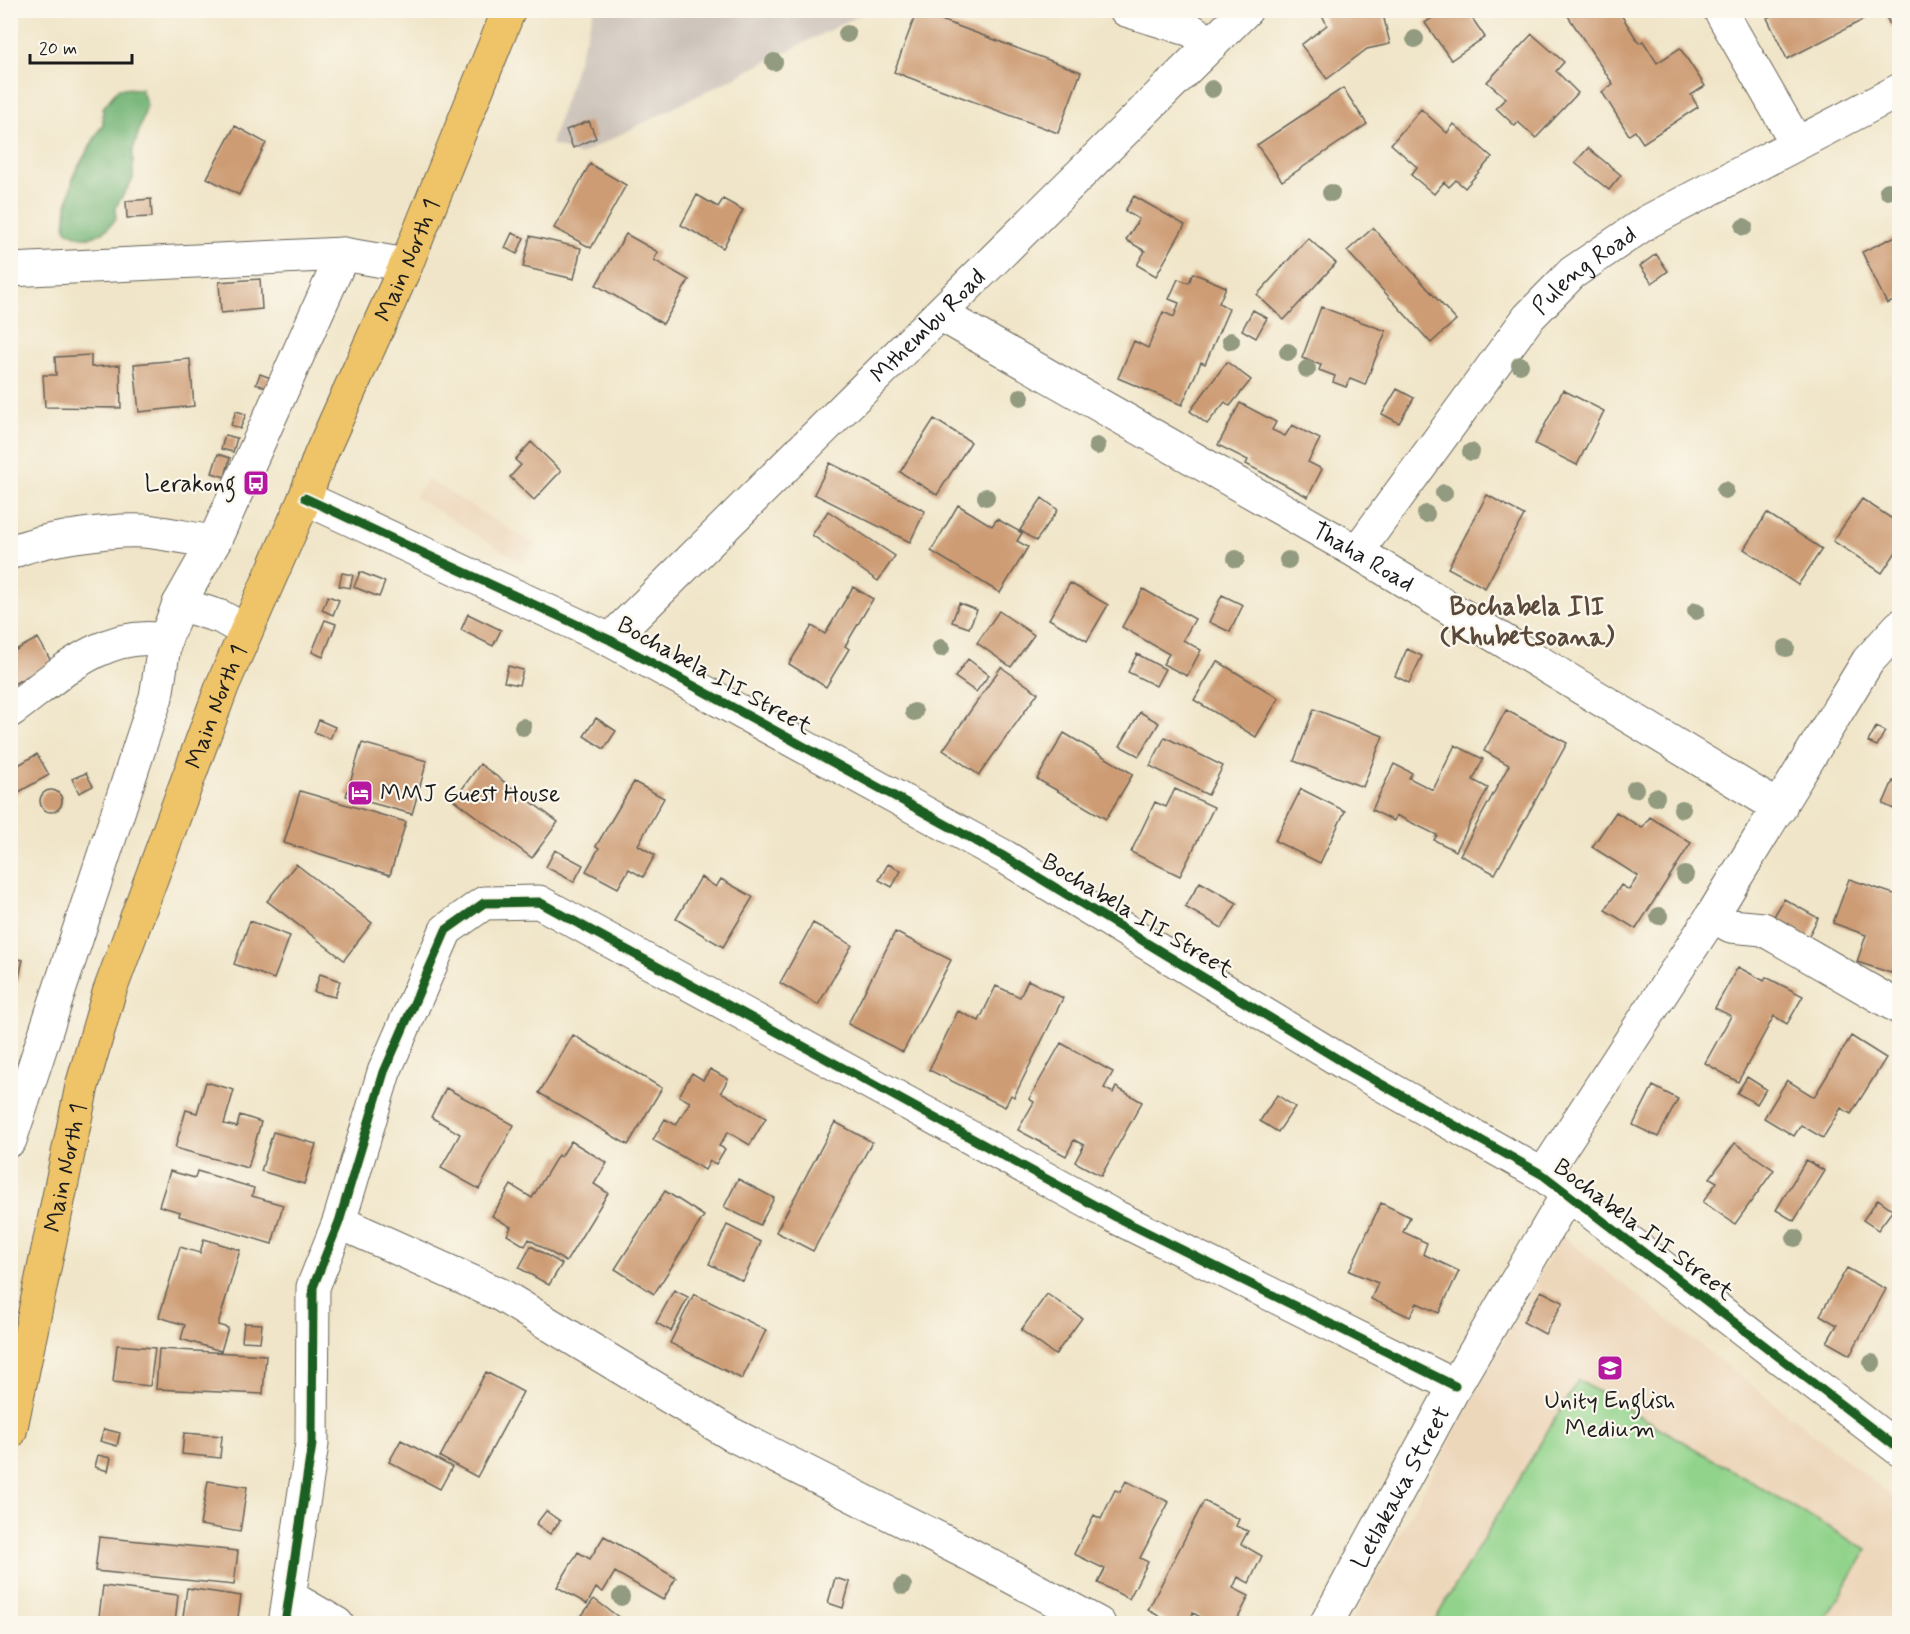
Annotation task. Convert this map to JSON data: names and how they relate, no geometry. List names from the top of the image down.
{
  "streets": {
    "main road": ["Main North 1"],
    "street": [
      "Puleng Road",
      "Mthembu Road",
      "Thaha Road",
      "Bochabela III Street",
      "Letlakaka Street"
    ]
  },
  "crossings": [
    ["Main North 1", "Bochabela III Street"],
    ["Puleng Road", "Thaha Road"],
    ["Mthembu Road", "Thaha Road"],
    ["Mthembu Road", "Bochabela III Street"],
    ["Thaha Road", "Letlakaka Street"],
    ["Bochabela III Street", "Letlakaka Street"]
  ],
  "districts": ["Bochabela III (Khubetsoana)"],
  "places": {
    "bus stop": ["Lerakong"],
    "hotel": ["MMJ Guest House"],
    "school or university": ["Unity English Medium"]
  },
  "scale_bar": "20 m"
}
